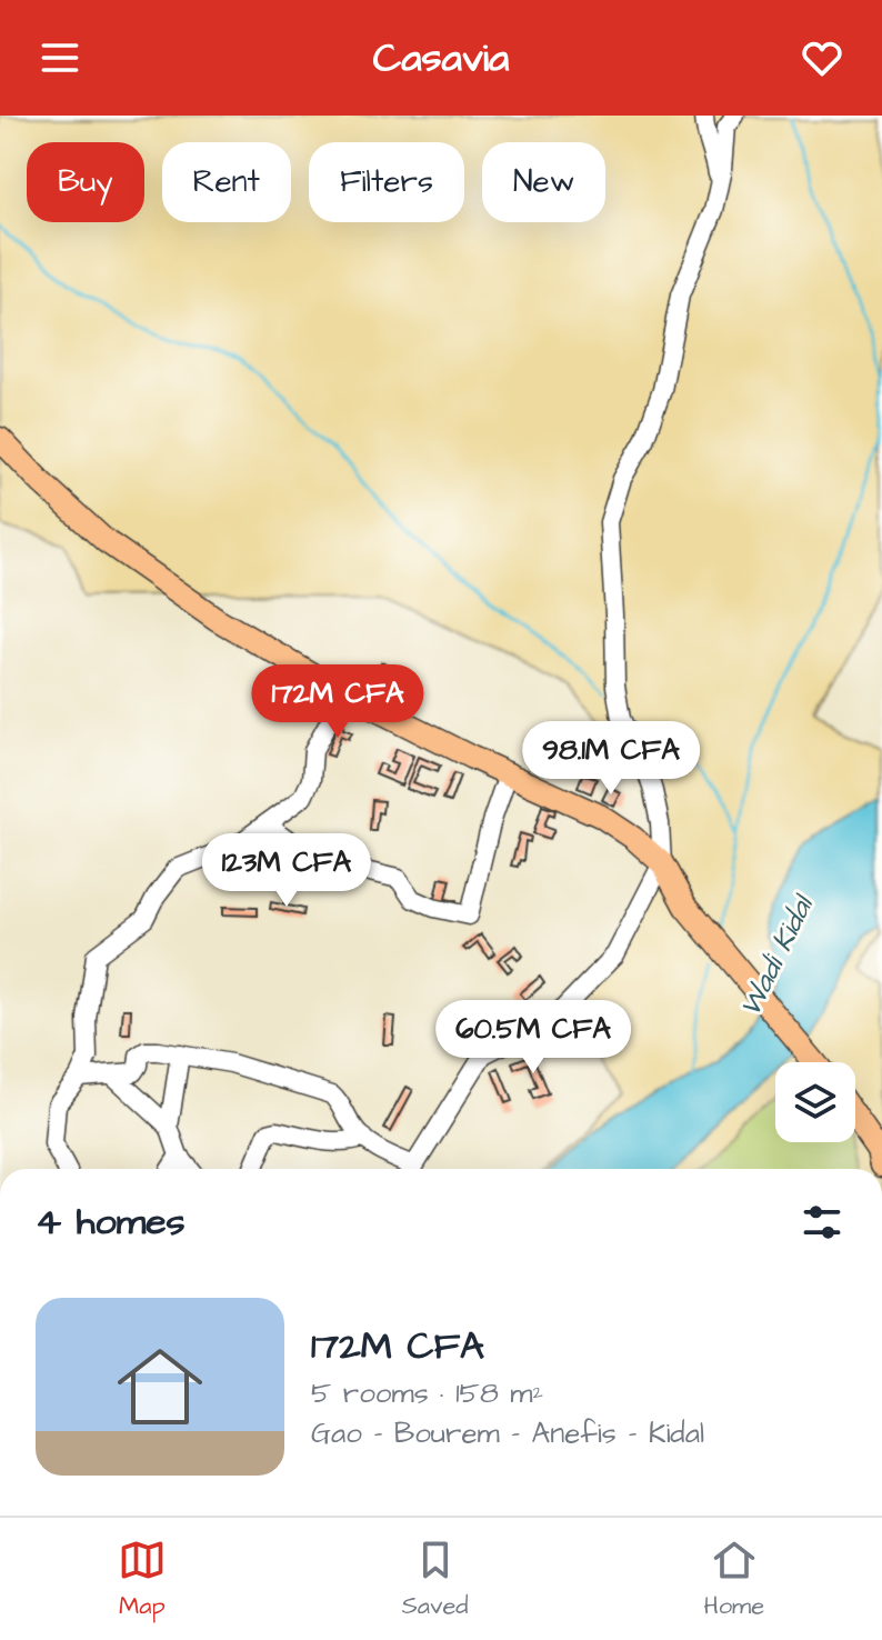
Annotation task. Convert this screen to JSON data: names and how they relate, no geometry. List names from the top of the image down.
{
  "water": ["Wadi Kidal"],
  "page": {
    "header": "Casavia",
    "chip": [
      "Buy",
      "Rent",
      "Filters",
      "New"
    ],
    "price": [
      "172M CFA",
      "98.1M CFA",
      "123M CFA",
      "60.5M CFA"
    ],
    "heading": "4 homes",
    "list": [
      {
        "name": "172M CFA",
        "note": "5 rooms · 158 m² · Gao - Bourem - Anefis - Kidal"
      }
    ],
    "tabs": ["Map", "Saved", "Home"]
  }
}
